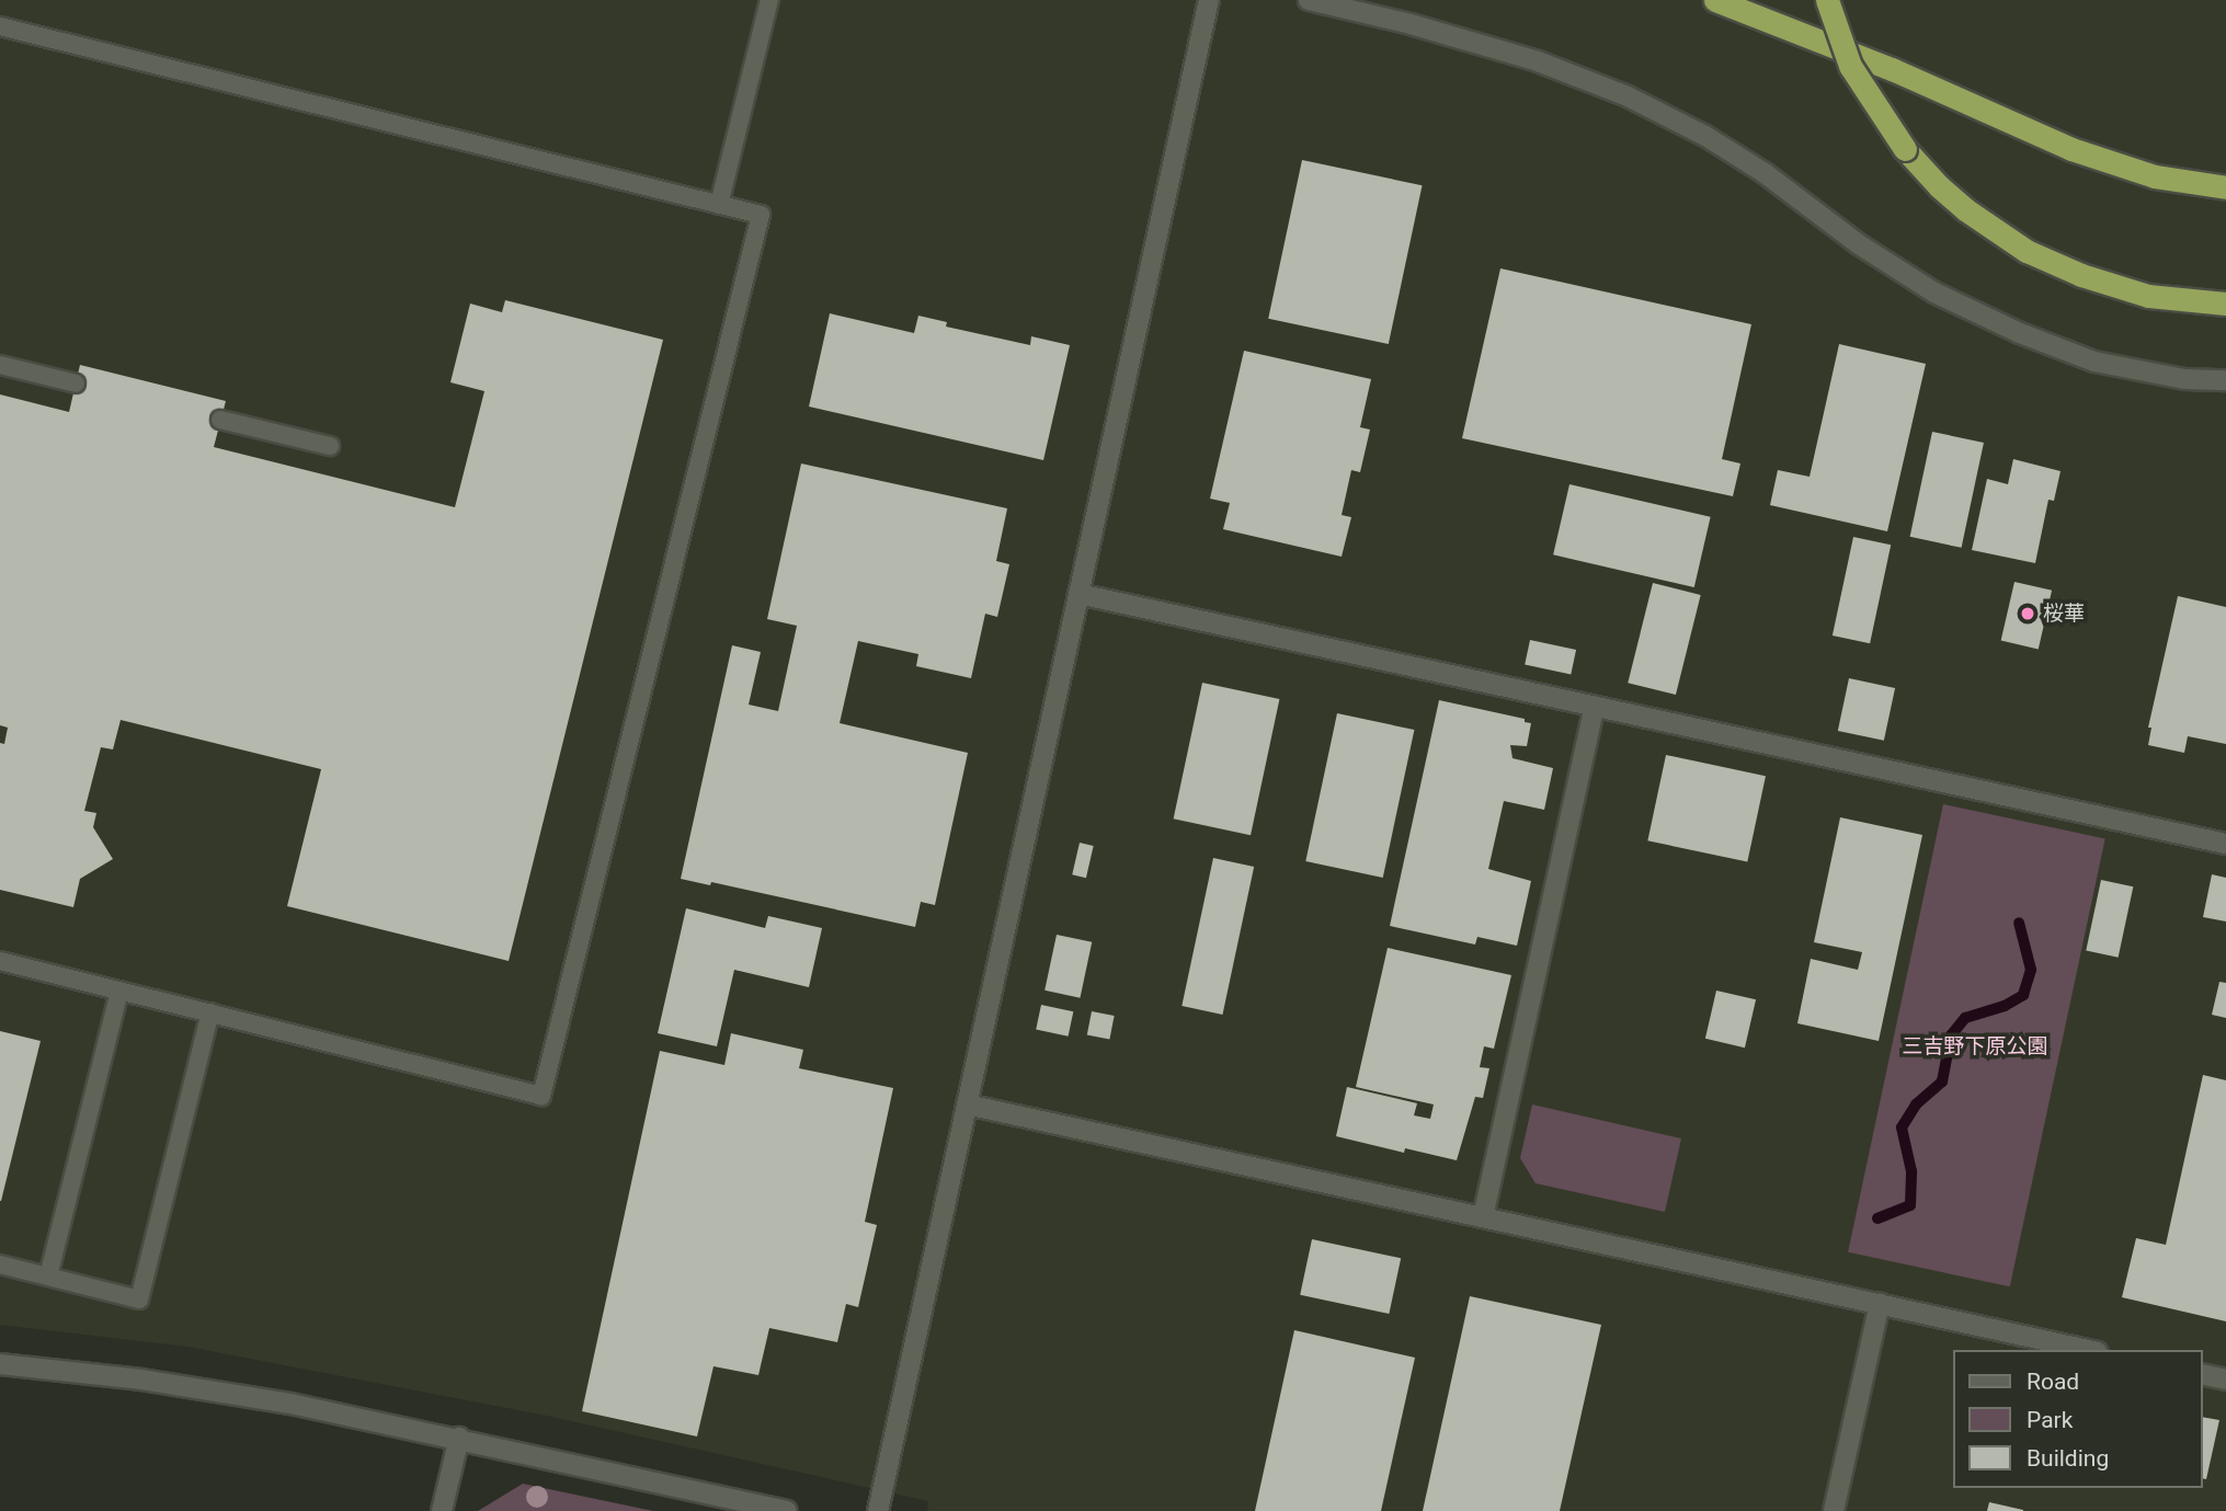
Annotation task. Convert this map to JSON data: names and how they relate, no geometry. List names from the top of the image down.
{
  "parks": ["三吉野下原公園"],
  "places": ["桜華"],
  "legend": ["Road", "Park", "Building"]
}
